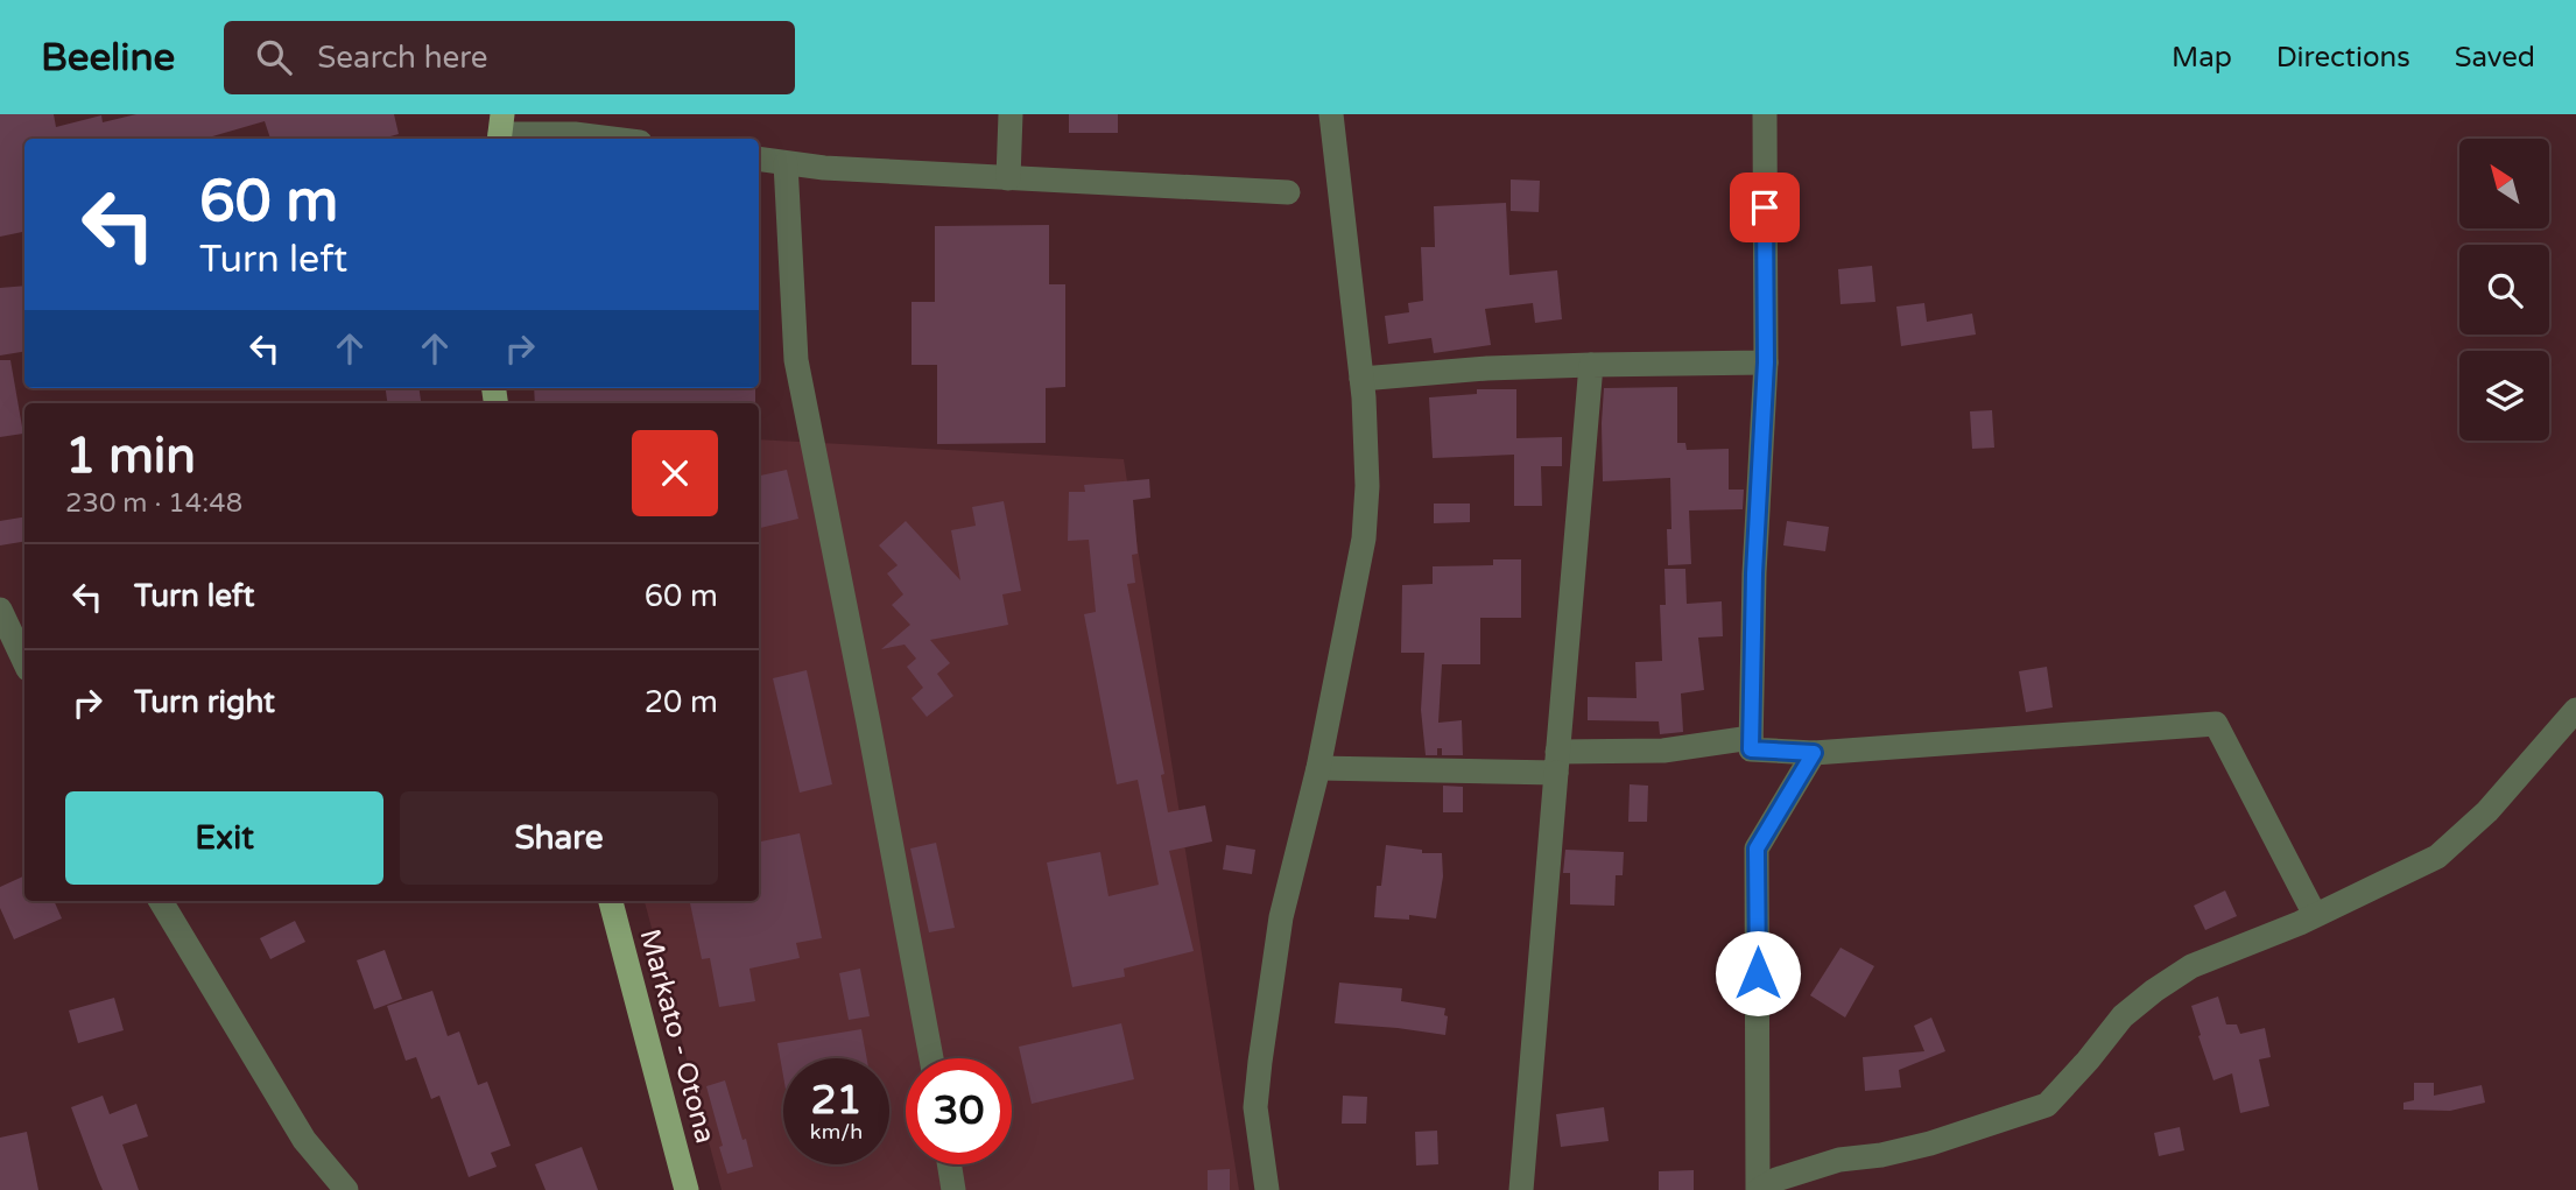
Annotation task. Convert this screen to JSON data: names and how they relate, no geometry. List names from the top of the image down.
{
  "streets": {
    "main road": ["Markato - Otona"]
  },
  "north": "top left",
  "page": {
    "header": "Beeline",
    "search": "Search here",
    "nav": ["Map", "Directions", "Saved"],
    "turn": ["60 m", "Turn left"],
    "heading": ["1 min", "230 m · 14:48"],
    "list": [
      {
        "name": "Turn left",
        "value": "60 m"
      },
      {
        "name": "Turn right",
        "value": "20 m"
      }
    ],
    "buttons": ["Exit", "Share"],
    "speed": "21 km/h",
    "limit": "30"
  }
}
